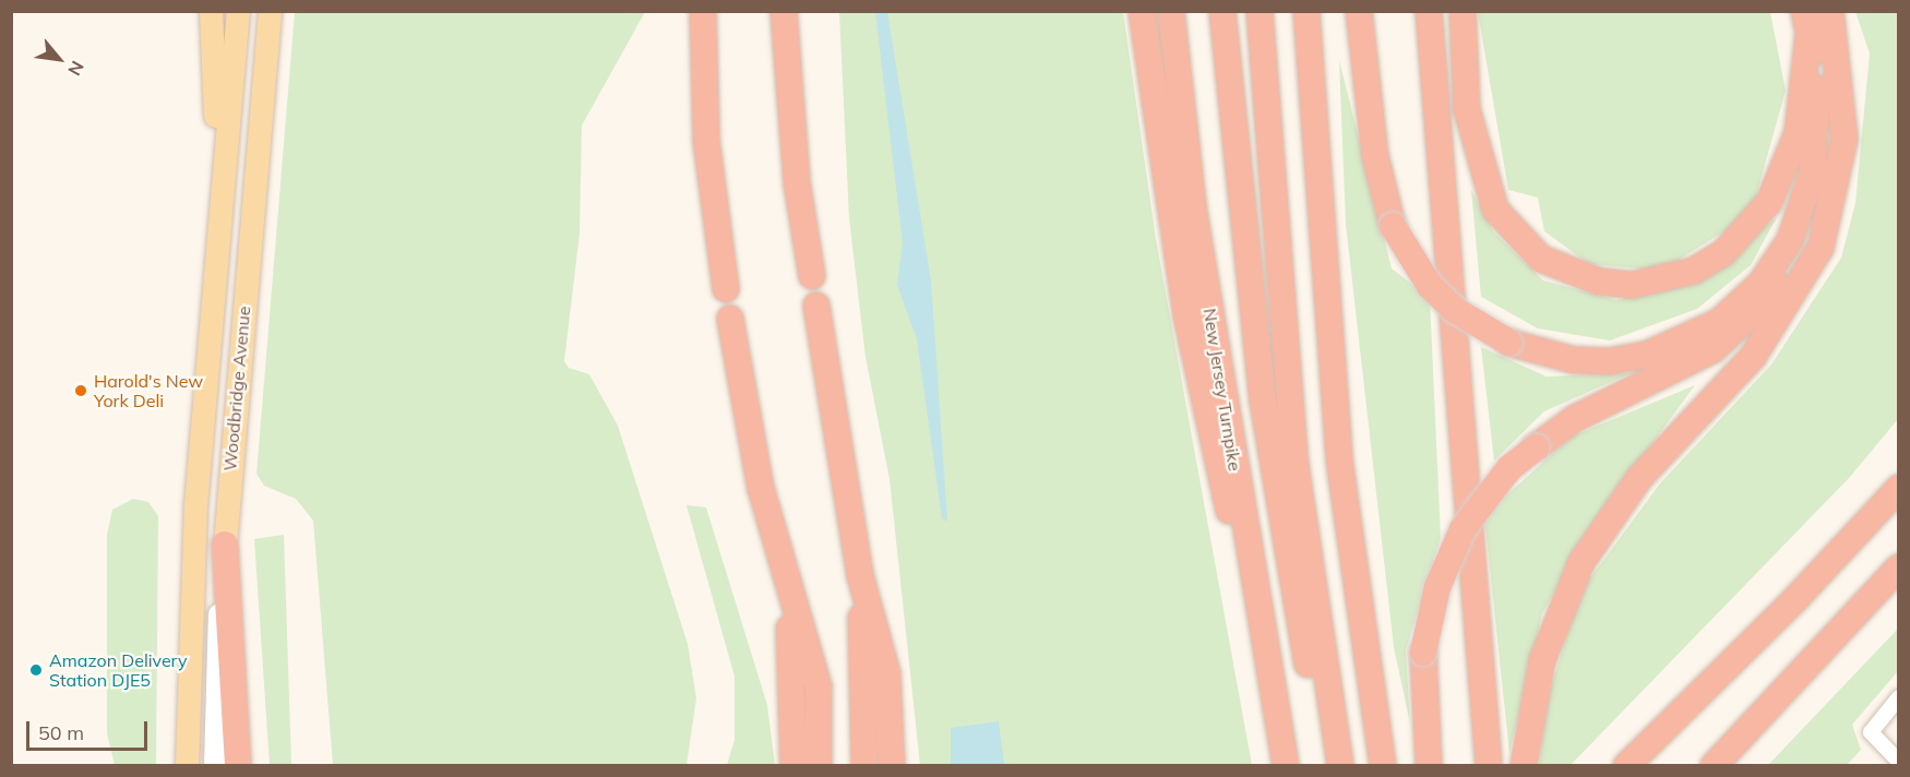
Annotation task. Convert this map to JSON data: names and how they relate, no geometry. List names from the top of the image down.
{
  "streets": {
    "highway": ["New Jersey Turnpike"],
    "main road": ["Woodbridge Avenue"]
  },
  "places": ["Harold's New York Deli", "Amazon Delivery Station DJE5"],
  "scale_bar": "50 m",
  "north": "bottom right"
}
